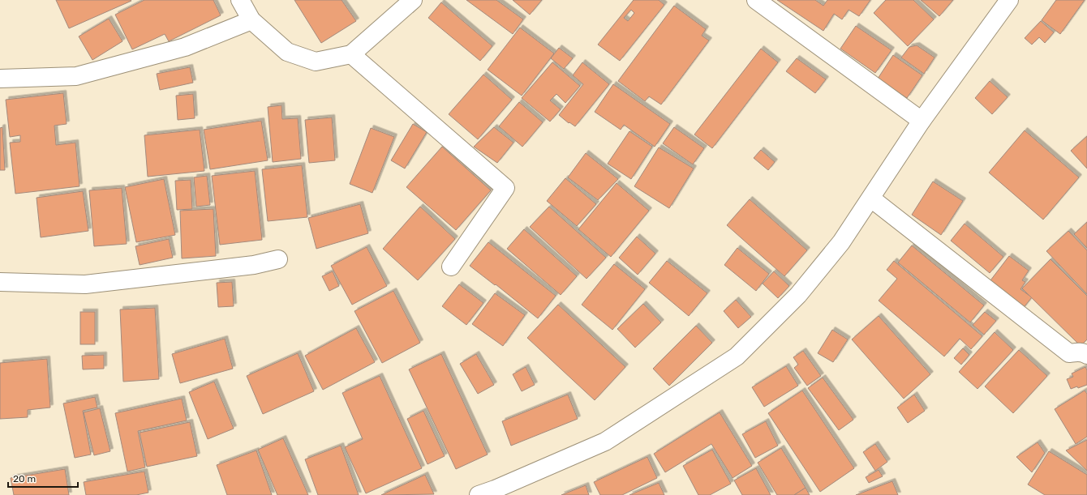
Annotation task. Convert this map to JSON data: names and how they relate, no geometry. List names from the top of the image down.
{
  "scale_bar": "20 m"
}
